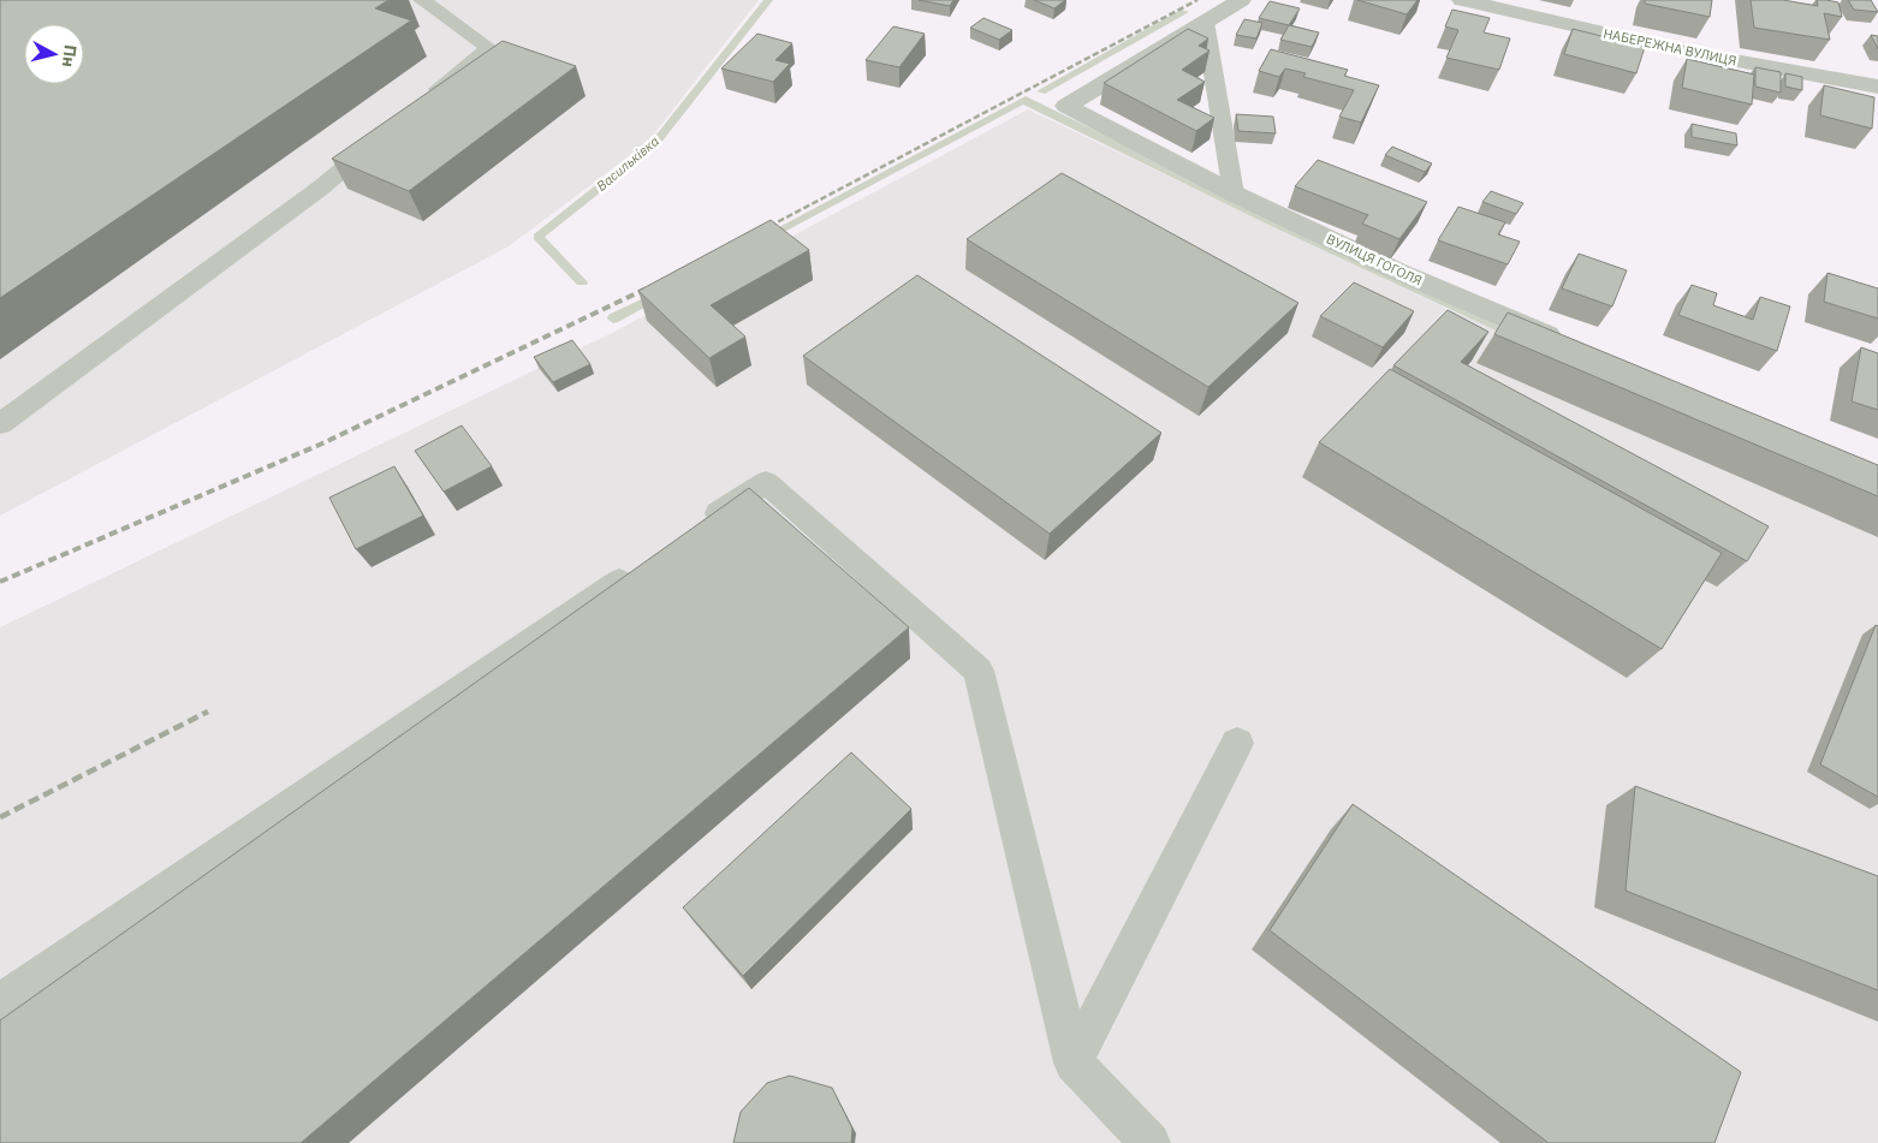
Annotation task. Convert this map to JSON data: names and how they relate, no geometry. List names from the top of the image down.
{
  "streets": {
    "street": ["НАБЕРЕЖНА ВУЛИЦЯ", "ВУЛИЦЯ ГОГОЛЯ"]
  },
  "water": ["Васильківка"],
  "north": "right"
}
